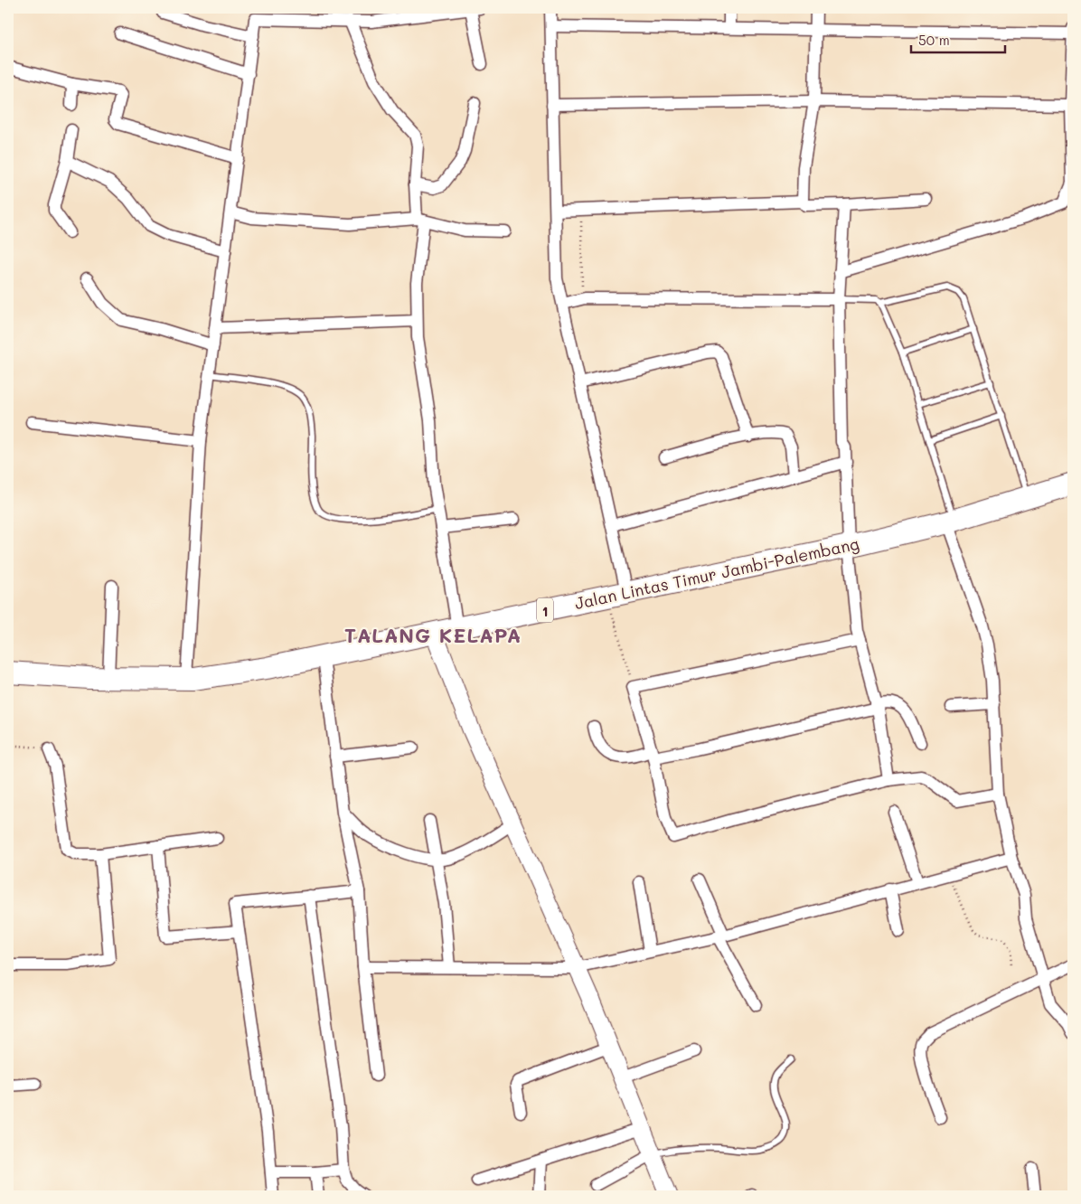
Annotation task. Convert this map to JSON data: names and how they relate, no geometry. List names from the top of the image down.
{
  "streets": {
    "highway": ["Jalan Lintas Timur Jambi-Palembang", "1"]
  },
  "districts": ["TALANG KELAPA"],
  "scale_bar": "50 m"
}
